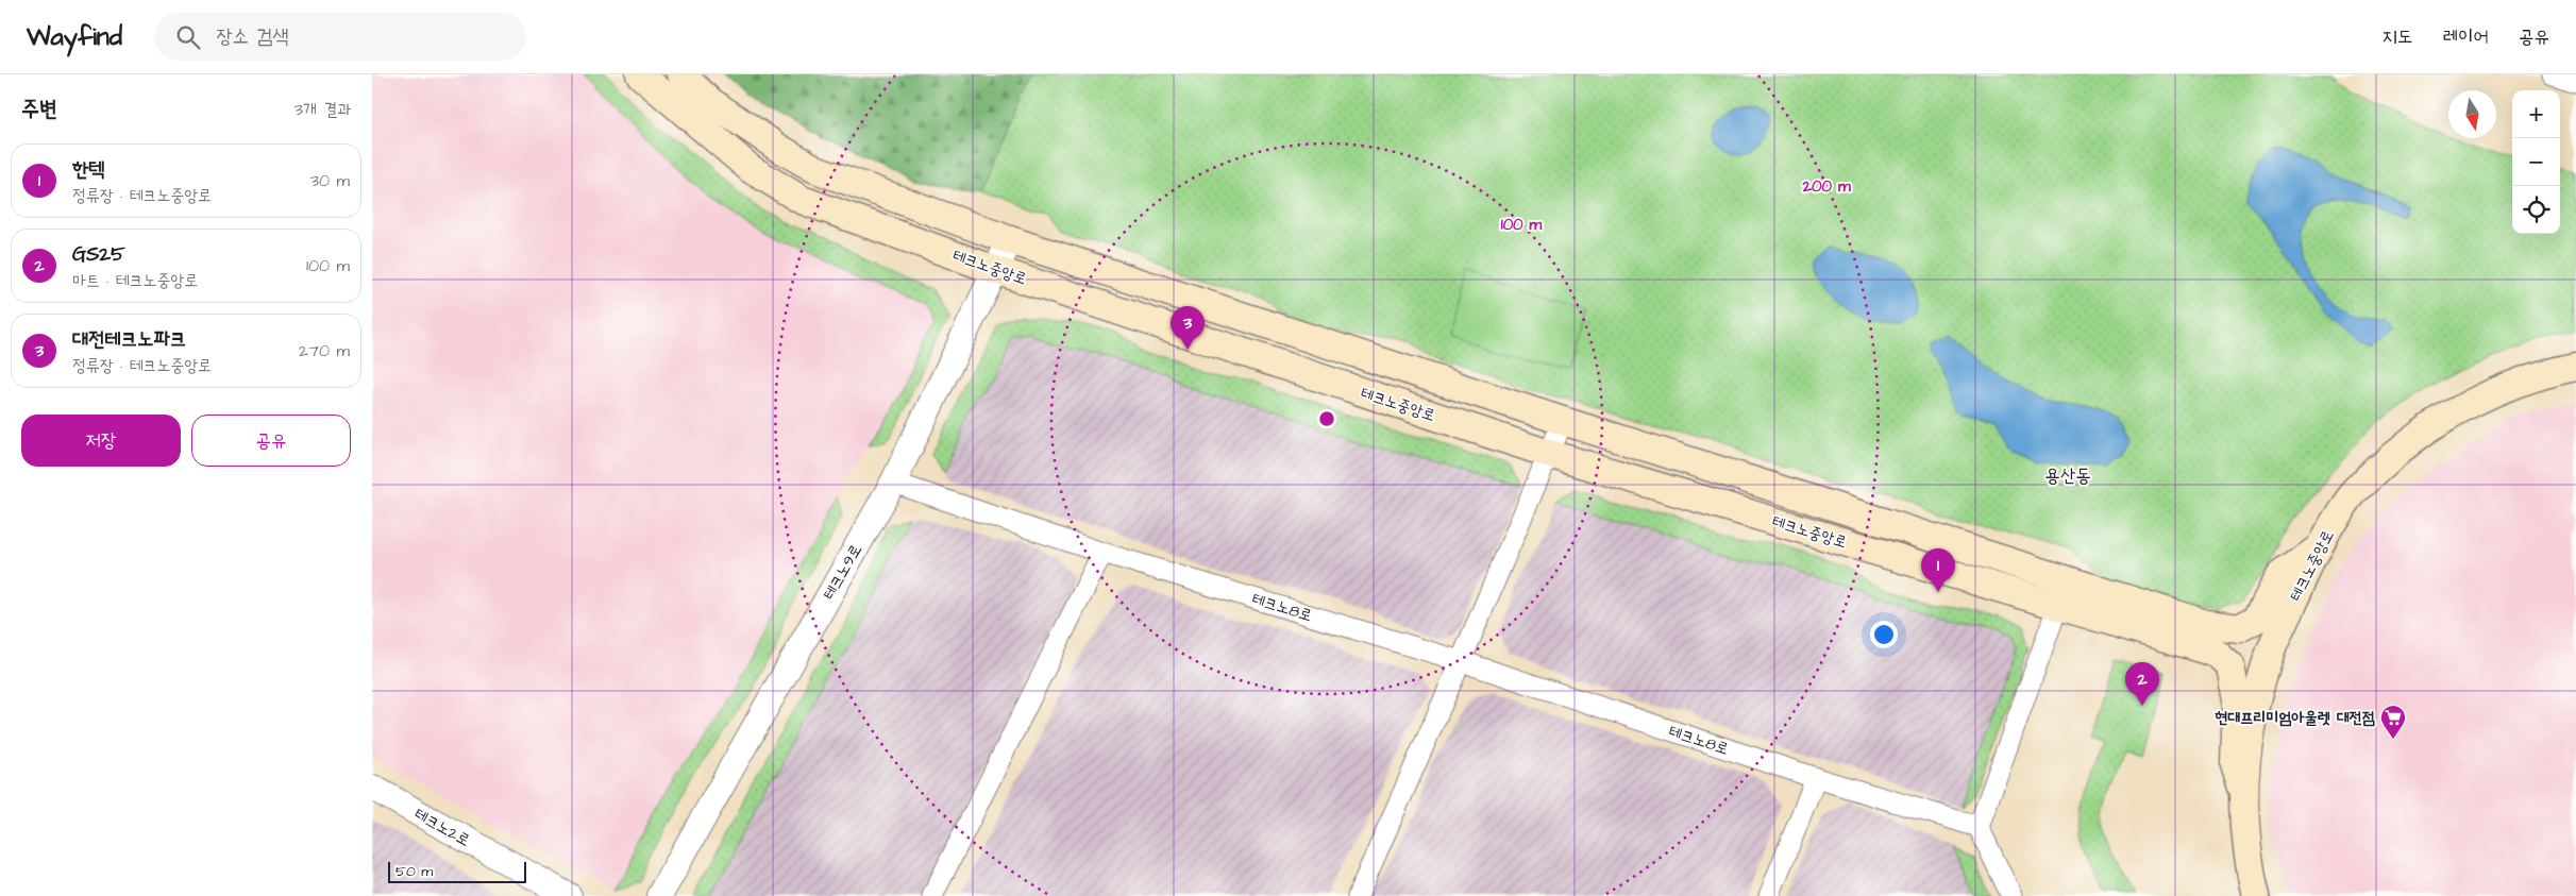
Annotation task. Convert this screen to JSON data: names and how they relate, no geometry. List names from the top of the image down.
{
  "streets": {
    "main road": ["테크노중앙로"],
    "street": ["테크노9로", "테크노8로", "테크노2로"]
  },
  "crossings": [
    ["테크노중앙로", "테크노9로"],
    ["테크노9로", "테크노8로"]
  ],
  "districts": ["용산동"],
  "places": {
    "supermarket": ["현대프리미엄아울렛 대전점"]
  },
  "scale_bar": "50 m",
  "north": "bottom",
  "page": {
    "header": "Wayfind",
    "search": "장소 검색",
    "nav": ["지도", "레이어", "공유"],
    "heading": ["주변", "3개 결과"],
    "map_buttons": ["+", "−"],
    "list": [
      {
        "mark": "1",
        "name": "한텍",
        "note": "정류장 · 테크노중앙로",
        "value": "30 m"
      },
      {
        "mark": "2",
        "name": "GS25",
        "note": "마트 · 테크노중앙로",
        "value": "100 m"
      },
      {
        "mark": "3",
        "name": "대전테크노파크",
        "note": "정류장 · 테크노중앙로",
        "value": "270 m"
      }
    ],
    "pins": ["3", "1", "2"],
    "buttons": ["저장", "공유"],
    "scale": "50 m"
  },
  "rings": ["200 m", "100 m"]
}
